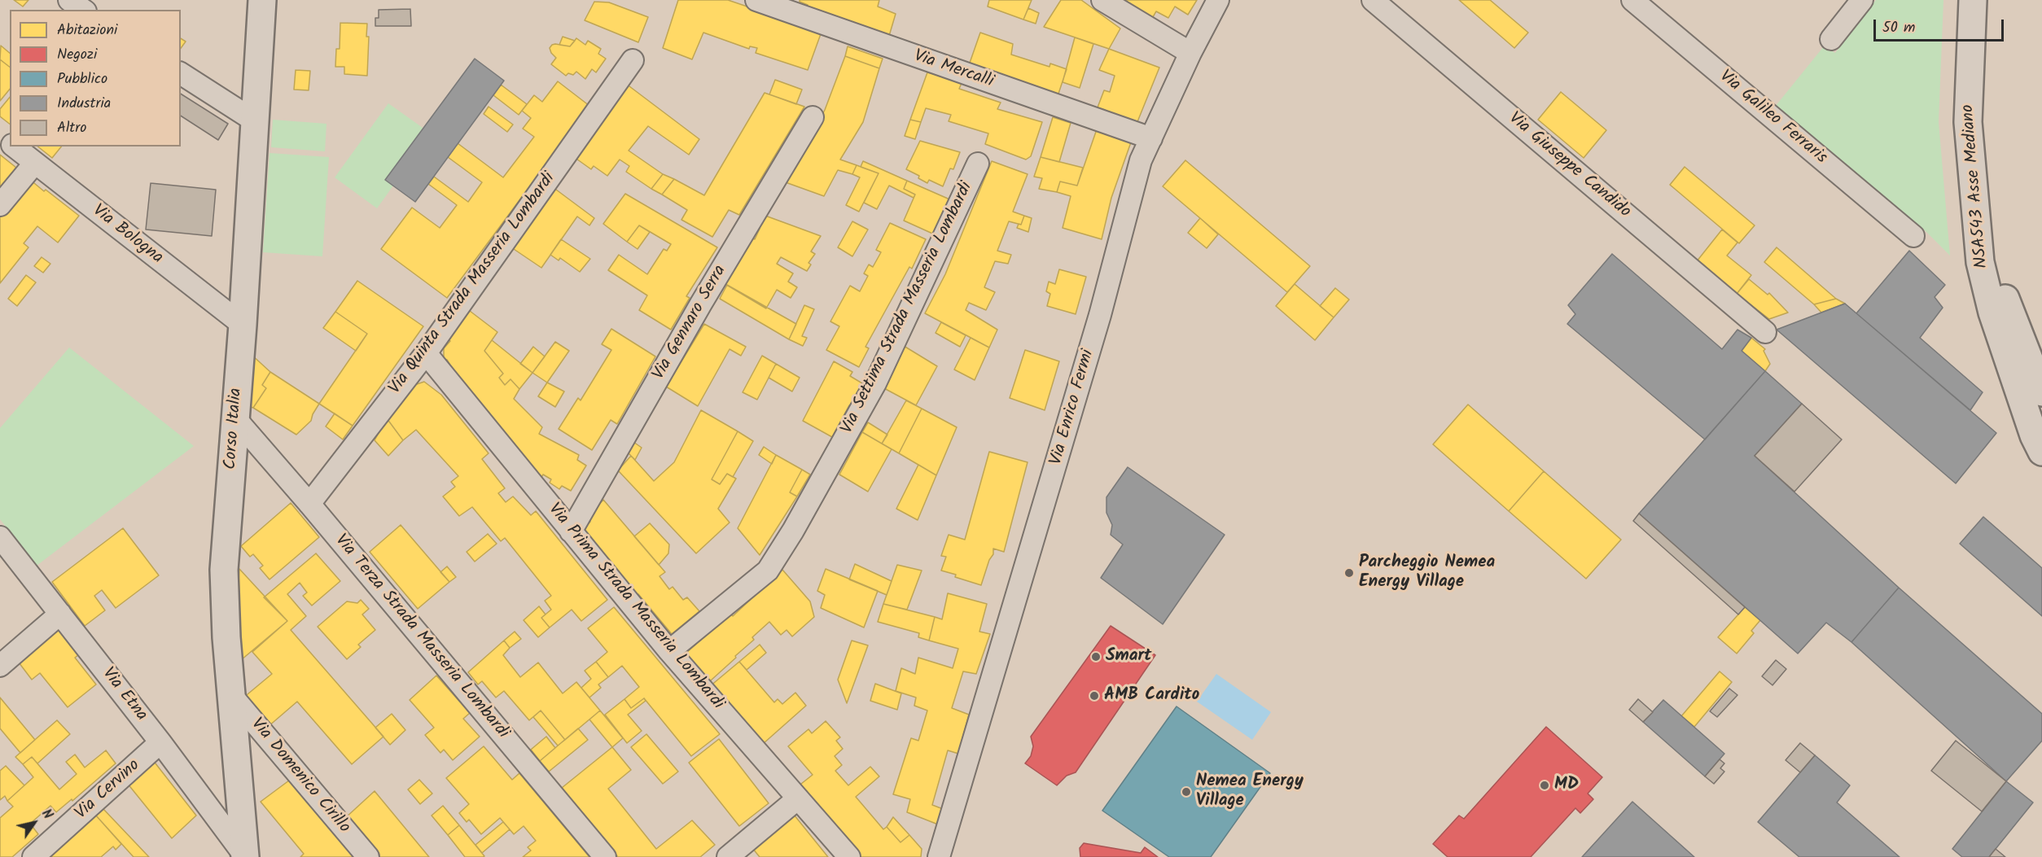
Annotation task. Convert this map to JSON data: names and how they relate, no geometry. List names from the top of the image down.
{
  "streets": {
    "main road": ["NSA543 Asse Mediano", "Corso Italia"],
    "street": [
      "Via Mercalli",
      "Via Galileo Ferraris",
      "Via Giuseppe Candido",
      "Via Bologna",
      "Via Quinta Strada Masseria Lombardi",
      "Via Settima Strada Masseria Lombardi",
      "Via Gennaro Serra",
      "Via Enrico Fermi",
      "Via Prima Strada Masseria Lombardi",
      "Via Terza Strada Masseria Lombardi",
      "Via Etna",
      "Via Domenico Cirillo",
      "Via Cervino"
    ]
  },
  "crossings": [
    ["Via Mercalli", "Via Enrico Fermi"],
    ["Via Bologna", "Corso Italia"],
    ["Via Quinta Strada Masseria Lombardi", "Via Prima Strada Masseria Lombardi"],
    ["Via Quinta Strada Masseria Lombardi", "Via Terza Strada Masseria Lombardi"],
    ["Via Settima Strada Masseria Lombardi", "Via Prima Strada Masseria Lombardi"],
    ["Via Gennaro Serra", "Via Prima Strada Masseria Lombardi"],
    ["Corso Italia", "Via Terza Strada Masseria Lombardi"],
    ["Corso Italia", "Via Etna"],
    ["Corso Italia", "Via Domenico Cirillo"],
    ["Via Etna", "Via Cervino"]
  ],
  "places": [
    "Parcheggio Nemea Energy Village",
    "Smart",
    "AMB Cardito",
    "MD",
    "Nemea Energy Village"
  ],
  "legend": [
    "Abitazioni",
    "Negozi",
    "Pubblico",
    "Industria",
    "Altro"
  ],
  "scale_bar": "50 m",
  "north": "top right"
}
